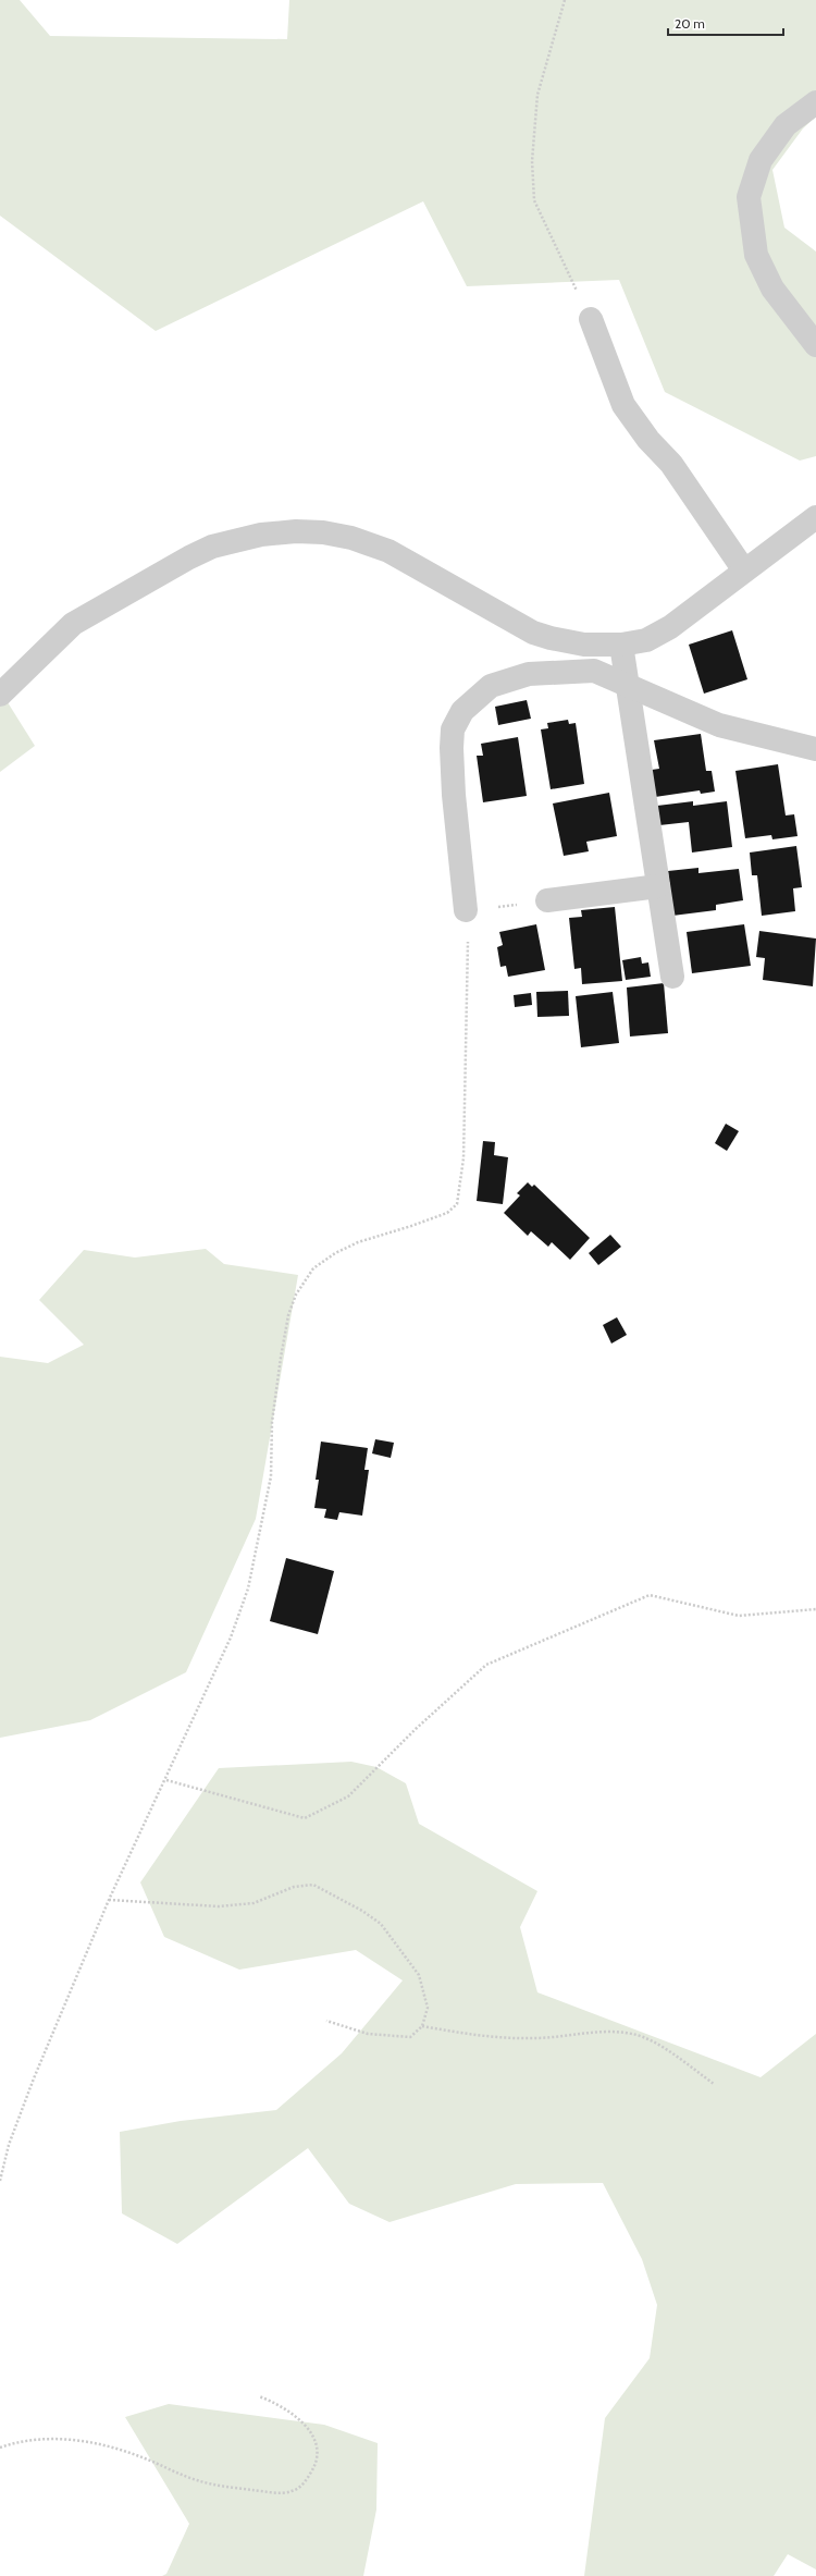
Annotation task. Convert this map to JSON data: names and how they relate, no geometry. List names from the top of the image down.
{
  "scale_bar": "20 m"
}
